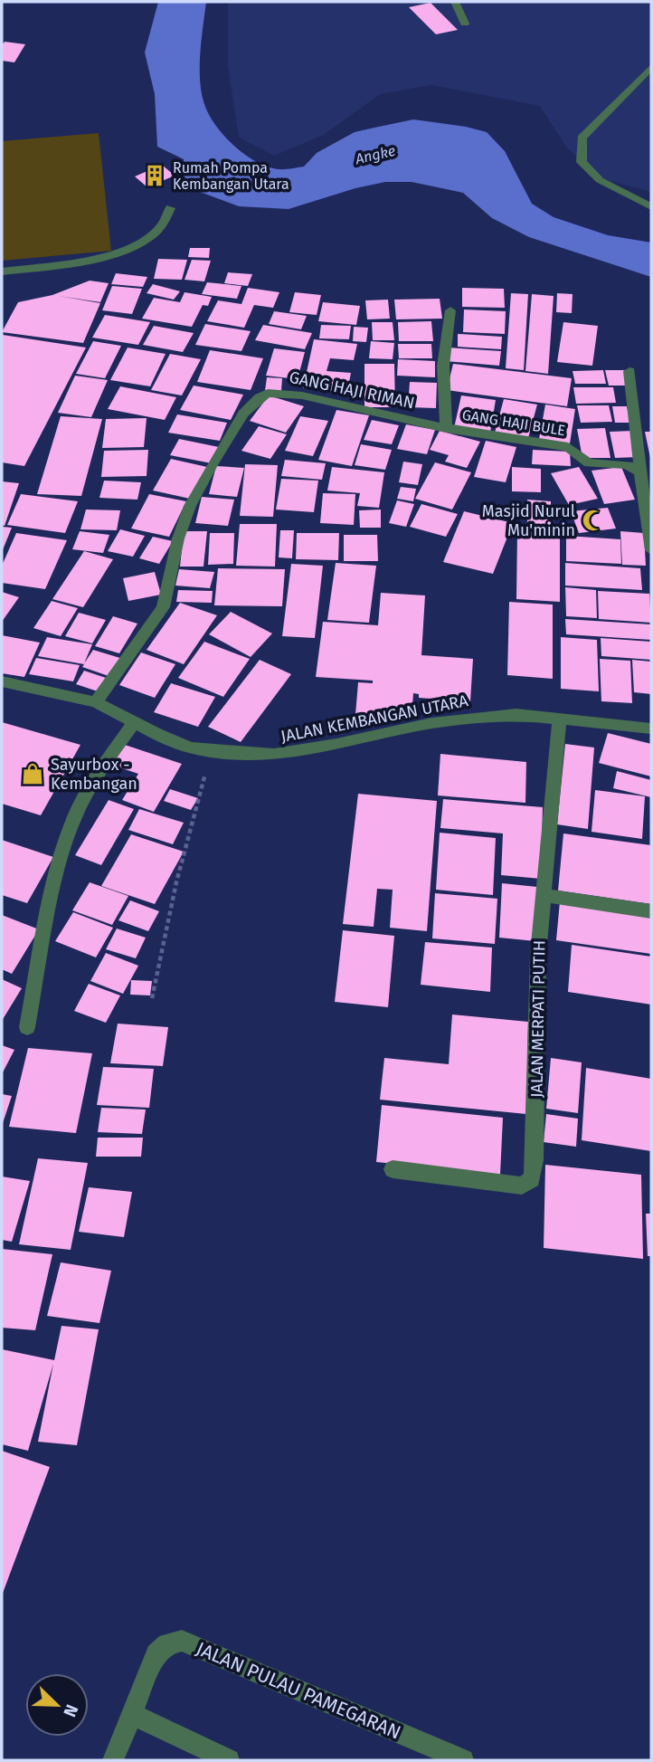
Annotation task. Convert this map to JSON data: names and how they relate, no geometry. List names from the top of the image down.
{
  "streets": {
    "street": [
      "GANG HAJI RIMAN",
      "GANG HAJI BULE",
      "JALAN KEMBANGAN UTARA",
      "JALAN MERPATI PUTIH",
      "JALAN PULAU PAMEGARAN"
    ]
  },
  "crossings": [
    ["GANG HAJI RIMAN", "GANG HAJI BULE"],
    ["GANG HAJI RIMAN", "JALAN KEMBANGAN UTARA"],
    ["JALAN KEMBANGAN UTARA", "JALAN MERPATI PUTIH"]
  ],
  "water": ["Angke"],
  "places": {
    "building": ["Rumah Pompa Kembangan Utara"],
    "mosque": ["Masjid Nurul Mu'minin"],
    "shop": ["Sayurbox - Kembangan"]
  },
  "north": "bottom right"
}
